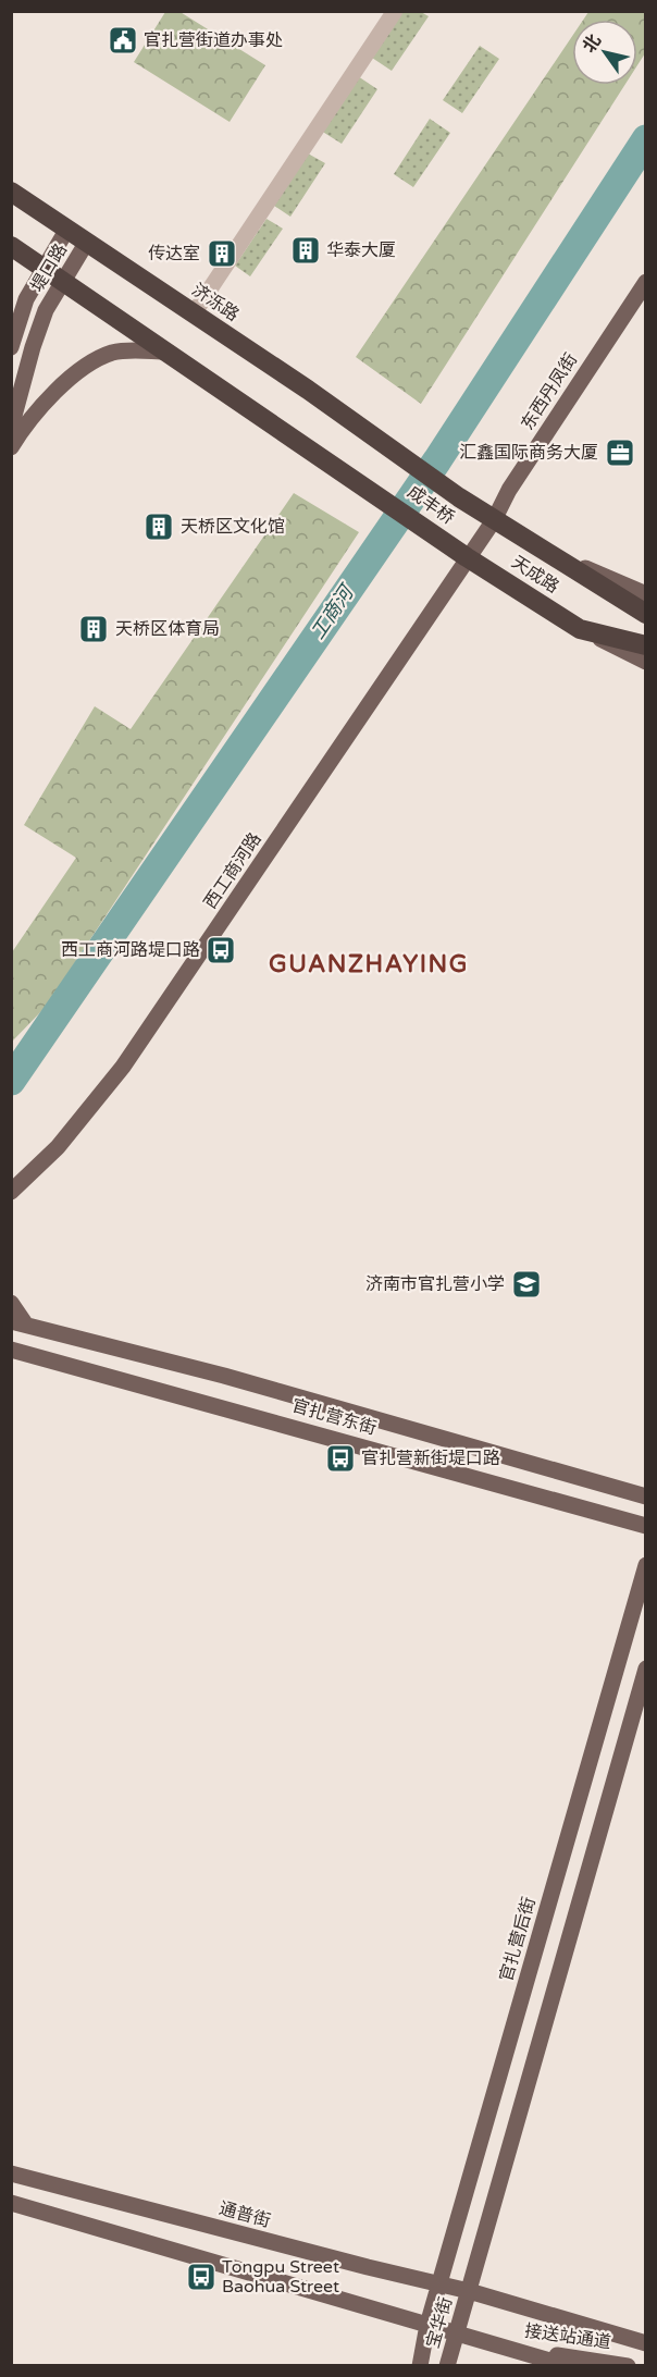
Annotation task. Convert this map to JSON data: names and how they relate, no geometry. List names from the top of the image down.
{
  "streets": {
    "highway": ["济泺路", "成丰桥", "天成路"],
    "main road": [
      "堤口路",
      "东西丹凤街",
      "西工商河路",
      "官扎营东街",
      "官扎营后街",
      "通普街",
      "宝华街",
      "接送站通道"
    ]
  },
  "crossings": [
    ["堤口路", "济泺路"],
    ["济泺路", "成丰桥"],
    ["东西丹凤街", "成丰桥"],
    ["东西丹凤街", "天成路"],
    ["东西丹凤街", "西工商河路"],
    ["成丰桥", "天成路"],
    ["成丰桥", "西工商河路"],
    ["天成路", "西工商河路"],
    ["官扎营后街", "通普街"],
    ["官扎营后街", "宝华街"],
    ["通普街", "宝华街"]
  ],
  "districts": ["GUANZHAYING"],
  "water": ["工商河"],
  "places": {
    "public building": ["官扎营街道办事处"],
    "building": [
      "华泰大厦",
      "传达室",
      "天桥区文化馆",
      "天桥区体育局"
    ],
    "office": ["汇鑫国际商务大厦"],
    "bus stop": ["西工商河路堤口路", "官扎营新街堤口路", "Tongpu Street Baohua Street"],
    "school or university": ["济南市官扎营小学"]
  },
  "north": "top left"
}
